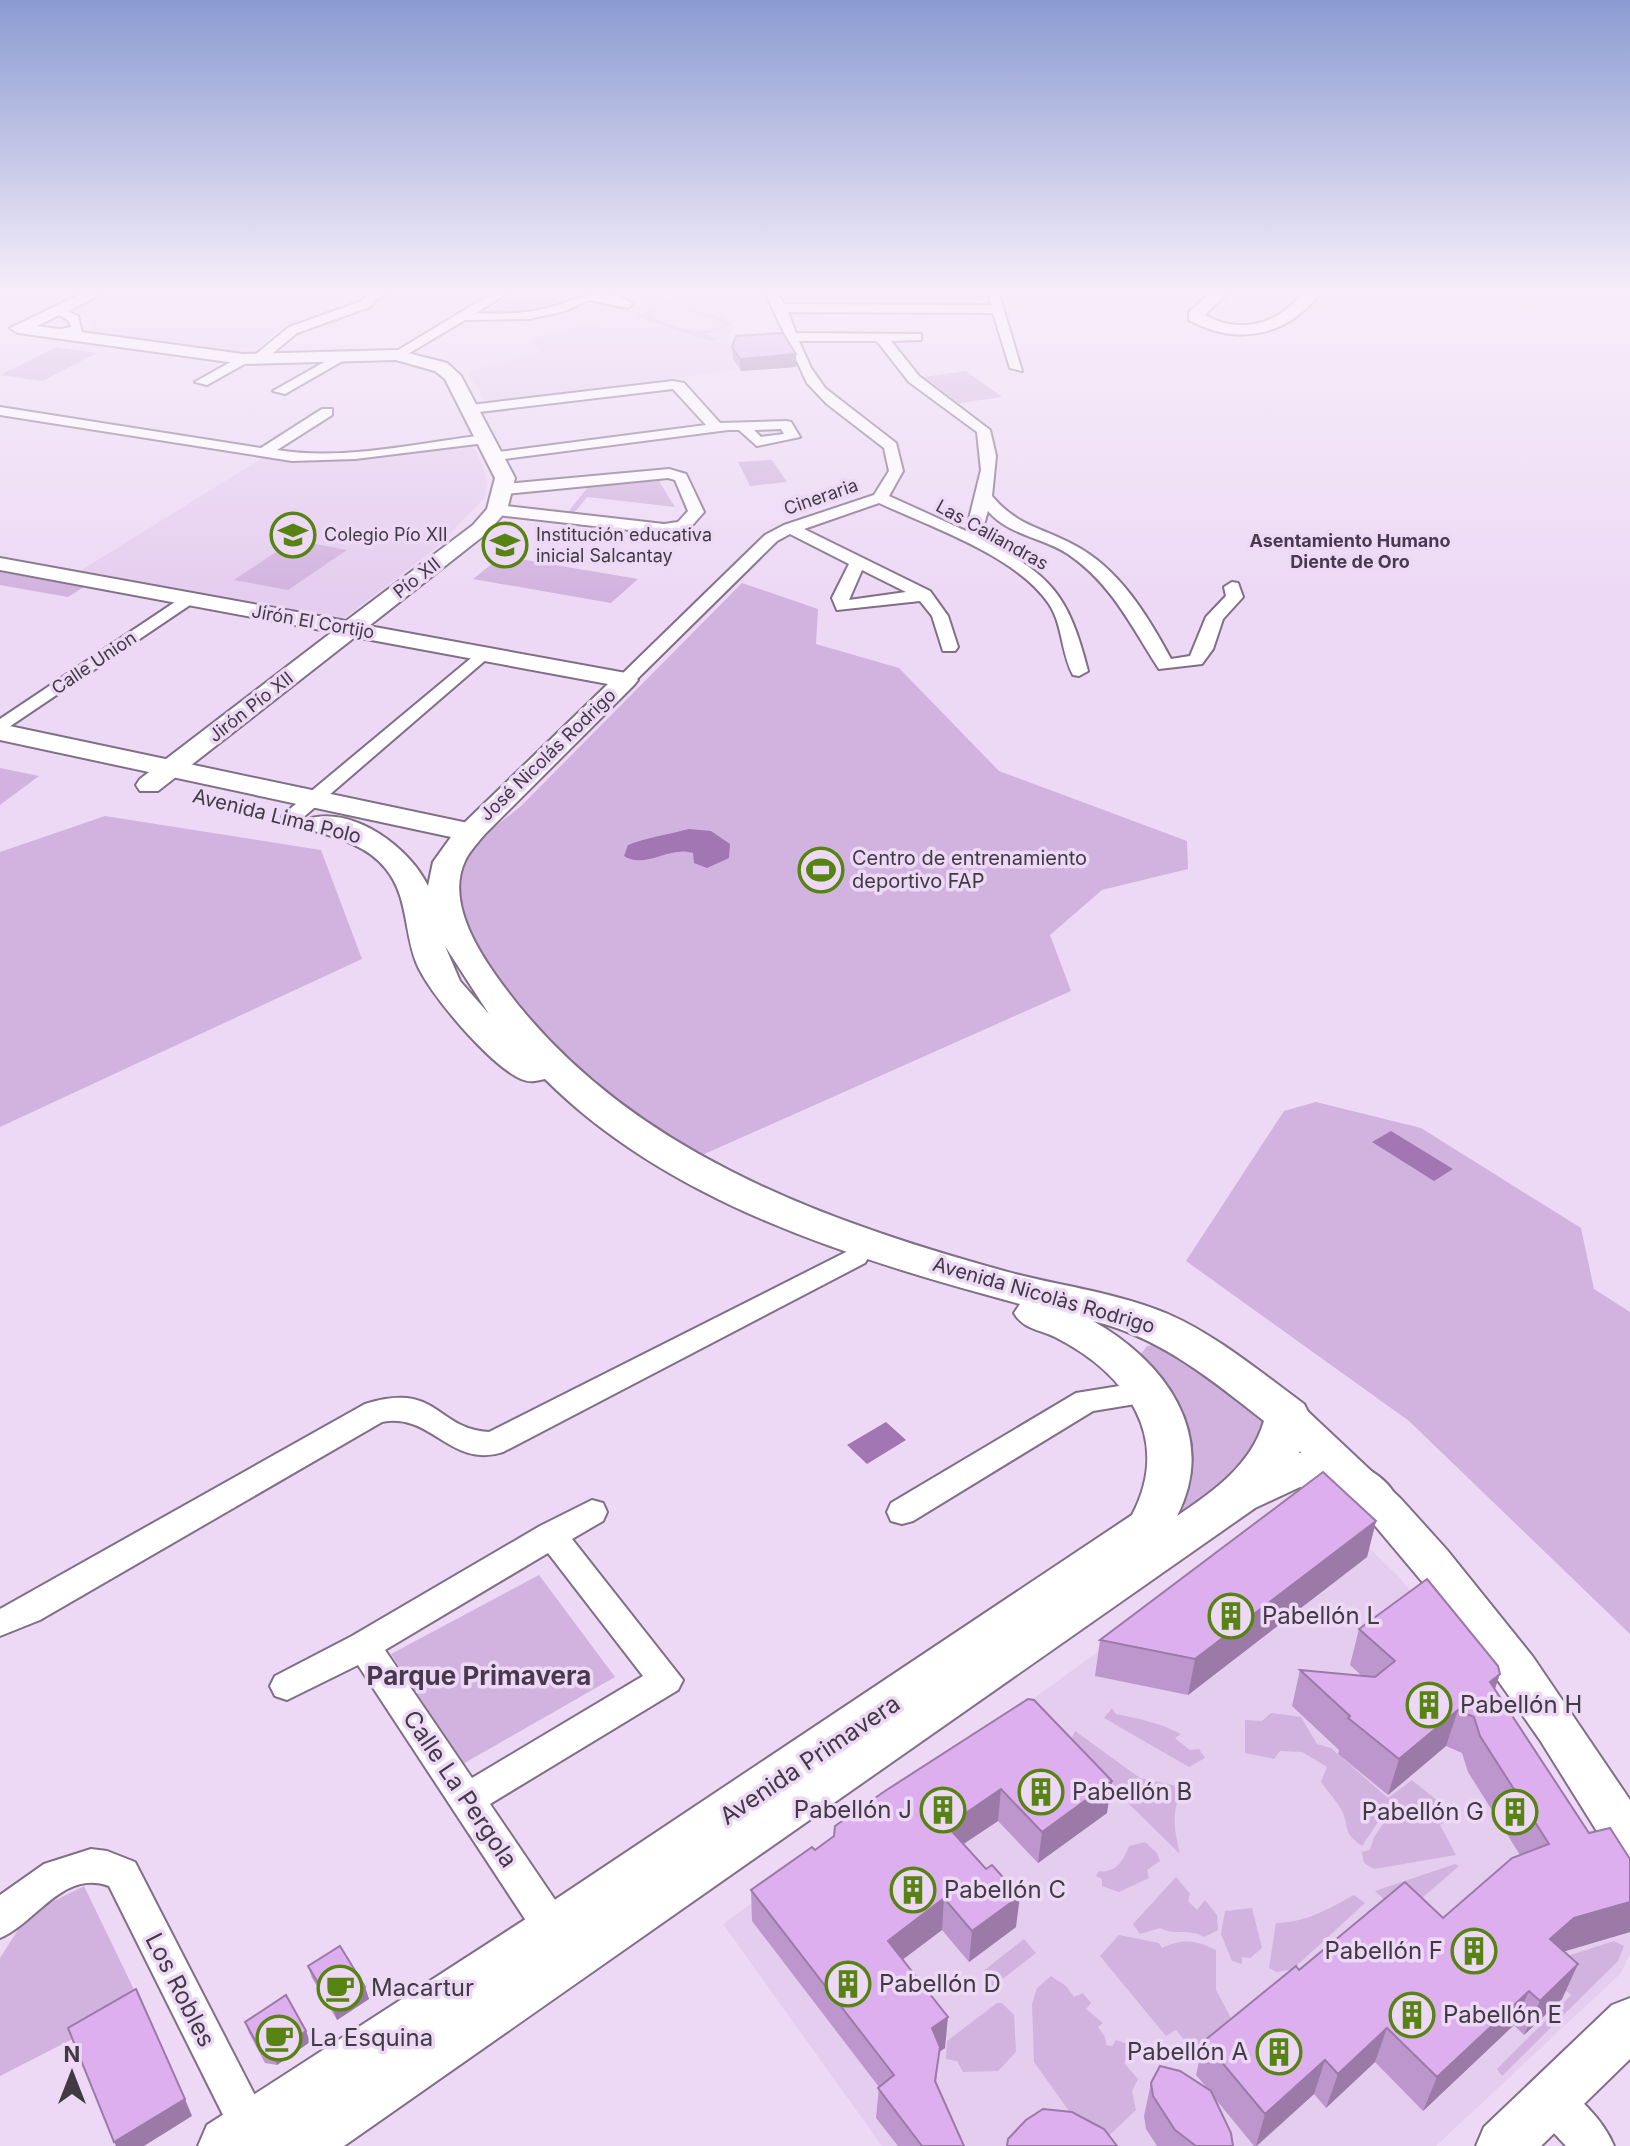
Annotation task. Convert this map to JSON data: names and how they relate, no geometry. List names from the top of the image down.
{
  "streets": {
    "main road": ["Avenida Lima Polo", "Avenida Nicolàs Rodrigo", "Avenida Primavera"],
    "street": [
      "Cineraria",
      "Las Caliandras",
      "Pío XII",
      "Jirón El Cortijo",
      "Calle Union",
      "Jirón Pío XII",
      "José Nicolás Rodrigo",
      "Calle La Pergola",
      "Los Robles"
    ]
  },
  "crossings": [
    ["Cineraria", "Las Caliandras"],
    ["Cineraria", "Jirón El Cortijo"],
    ["Cineraria", "José Nicolás Rodrigo"],
    ["Pío XII", "Jirón El Cortijo"],
    ["Pío XII", "Jirón Pío XII"],
    ["Jirón El Cortijo", "Calle Union"],
    ["Jirón El Cortijo", "Jirón Pío XII"],
    ["Jirón El Cortijo", "José Nicolás Rodrigo"],
    ["Calle Union", "Avenida Lima Polo"],
    ["Jirón Pío XII", "Avenida Lima Polo"],
    ["José Nicolás Rodrigo", "Avenida Lima Polo"],
    ["Avenida Lima Polo", "Avenida Nicolàs Rodrigo"],
    ["Avenida Nicolàs Rodrigo", "Avenida Primavera"],
    ["Avenida Primavera", "Calle La Pergola"],
    ["Avenida Primavera", "Los Robles"]
  ],
  "districts": ["Asentamiento Humano Diente de Oro", "Parque Primavera"],
  "places": {
    "school or university": ["Colegio Pío XII", "Institución educativa inicial Salcantay"],
    "sports": ["Centro de entrenamiento deportivo FAP"],
    "building": [
      "Pabellón L",
      "Pabellón H",
      "Pabellón B",
      "Pabellón J",
      "Pabellón G",
      "Pabellón C",
      "Pabellón F",
      "Pabellón D",
      "Pabellón E",
      "Pabellón A"
    ],
    "cafe": ["Macartur", "La Esquina"]
  },
  "north": "top"
}
